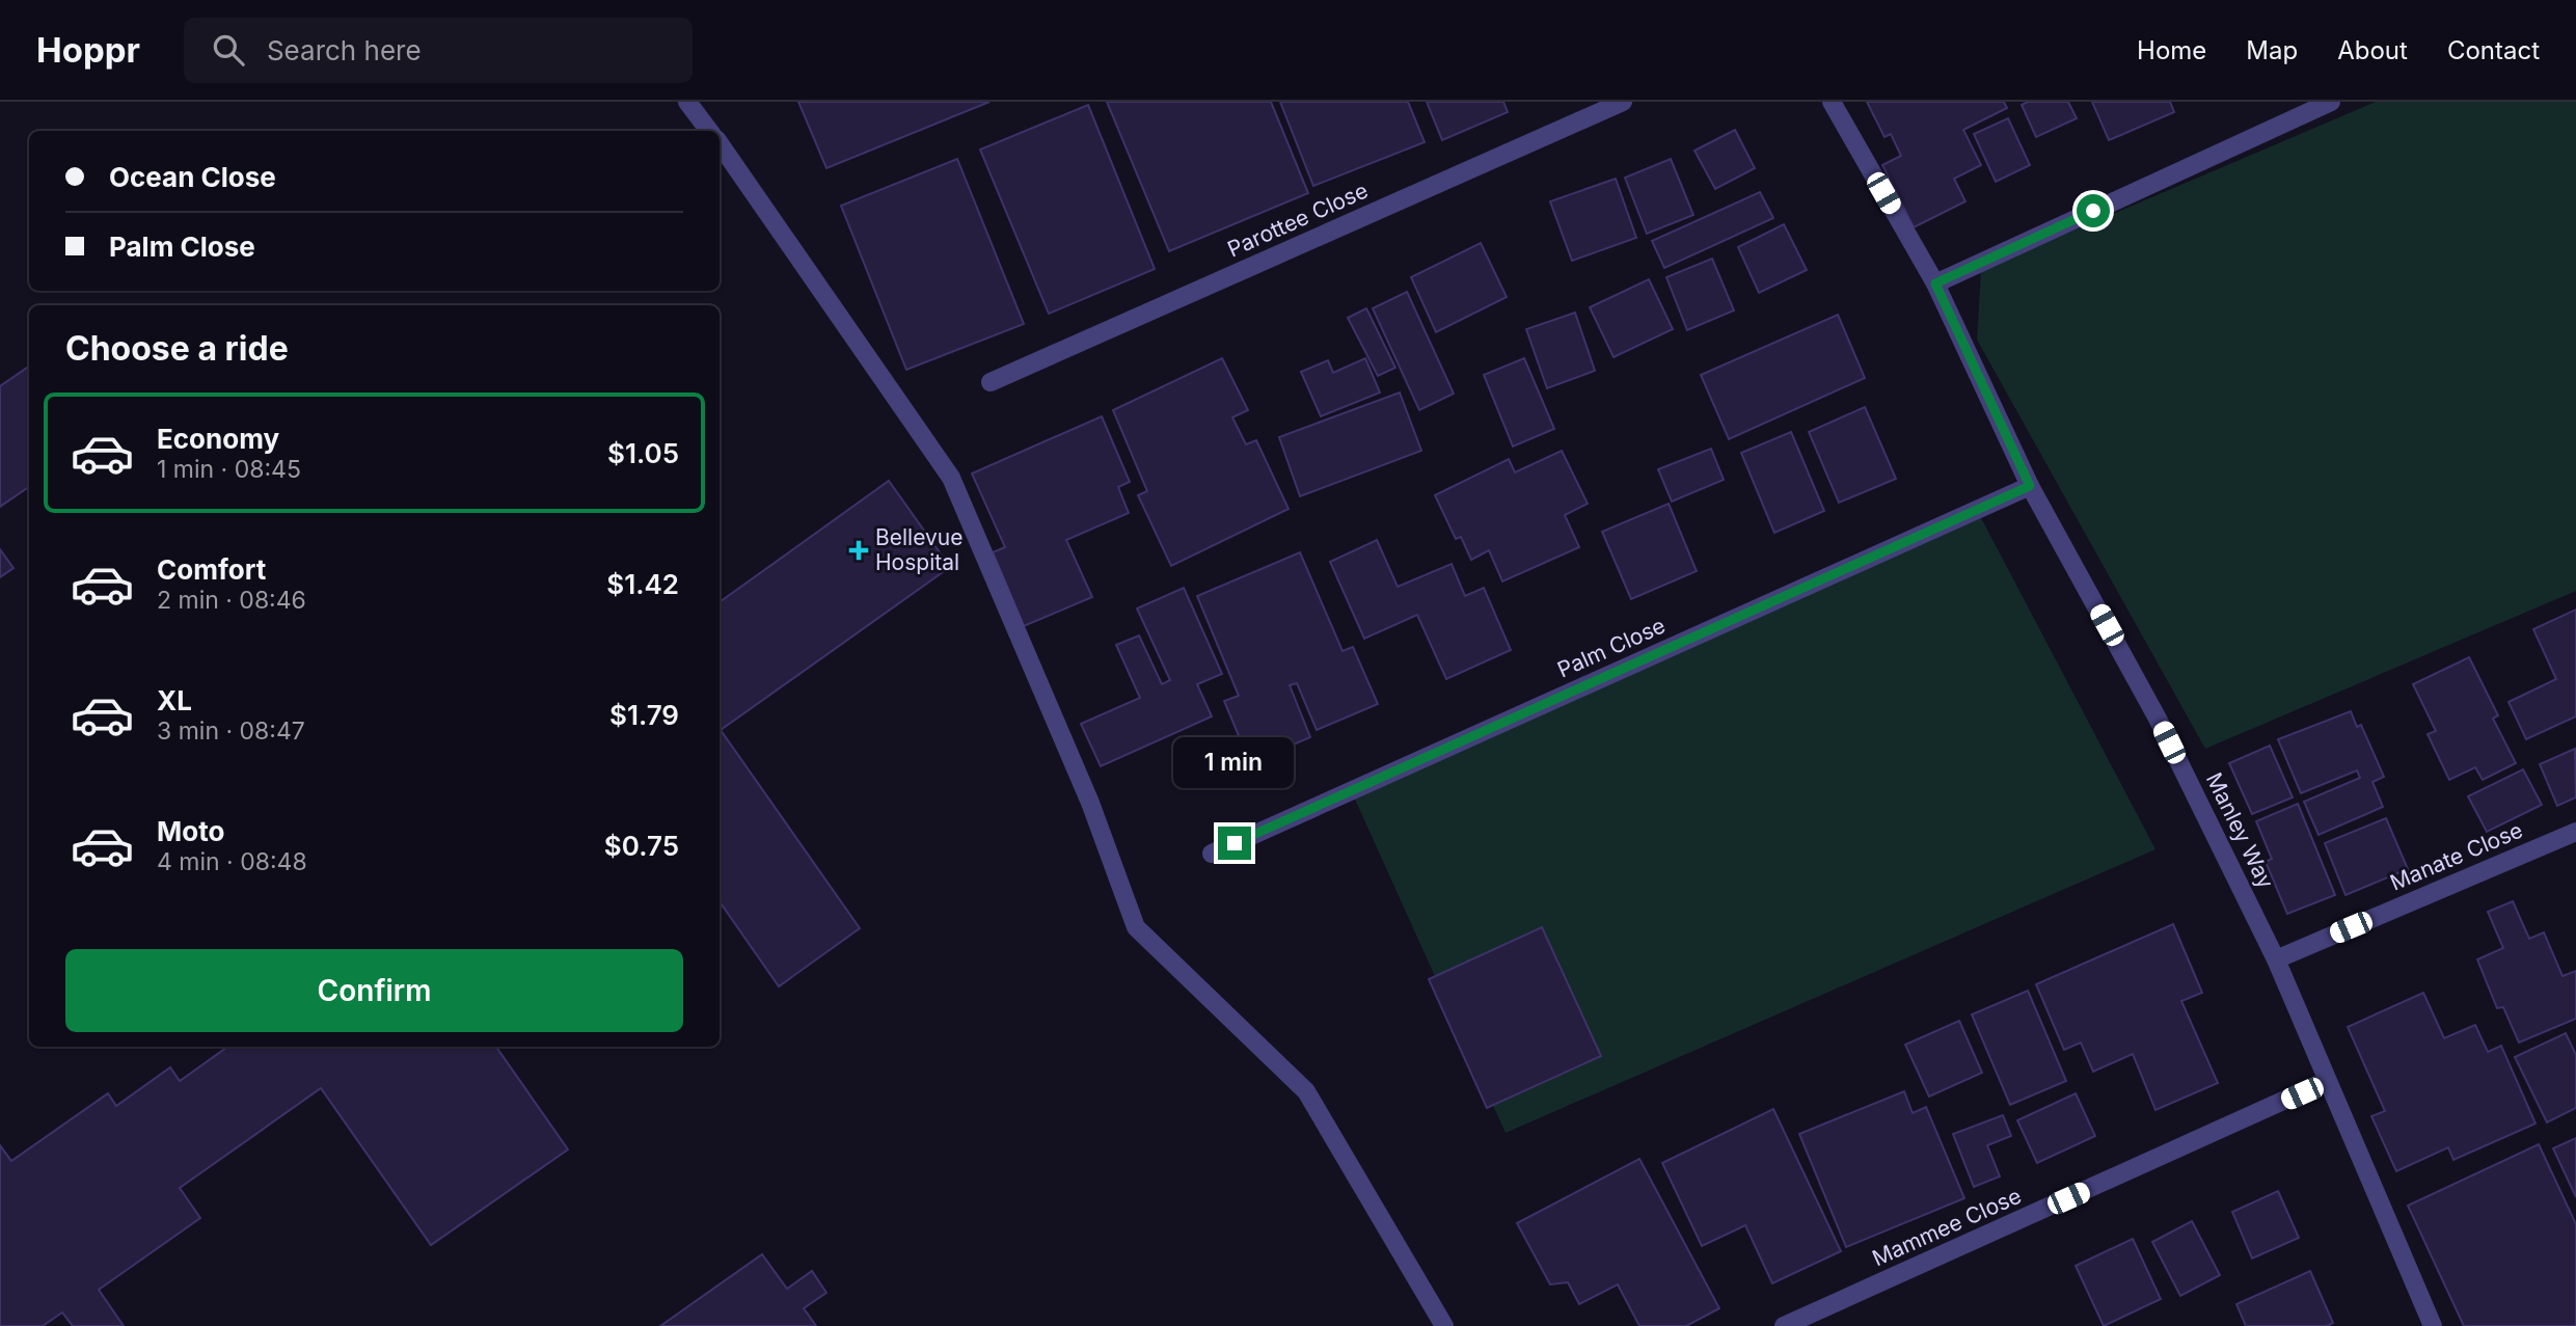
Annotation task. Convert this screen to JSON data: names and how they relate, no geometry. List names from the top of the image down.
{
  "streets": {
    "street": [
      "Parottee Close",
      "Palm Close",
      "Manley Way",
      "Manate Close",
      "Mammee Close"
    ]
  },
  "crossings": [
    ["Palm Close", "Manley Way"],
    ["Manley Way", "Manate Close"],
    ["Manley Way", "Mammee Close"]
  ],
  "places": {
    "health": ["Bellevue Hospital"]
  },
  "page": {
    "header": "Hoppr",
    "search": "Search here",
    "nav": [
      "Home",
      "Map",
      "About",
      "Contact"
    ],
    "banner": ["Ocean Close", "Palm Close"],
    "heading": "Choose a ride",
    "list": [
      {
        "name": "Economy",
        "note": "1 min · 08:45",
        "value": "$1.05"
      },
      {
        "name": "Comfort",
        "note": "2 min · 08:46",
        "value": "$1.42"
      },
      {
        "name": "XL",
        "note": "3 min · 08:47",
        "value": "$1.79"
      },
      {
        "name": "Moto",
        "note": "4 min · 08:48",
        "value": "$0.75"
      }
    ],
    "bubble": "1 min",
    "buttons": "Confirm"
  }
}
